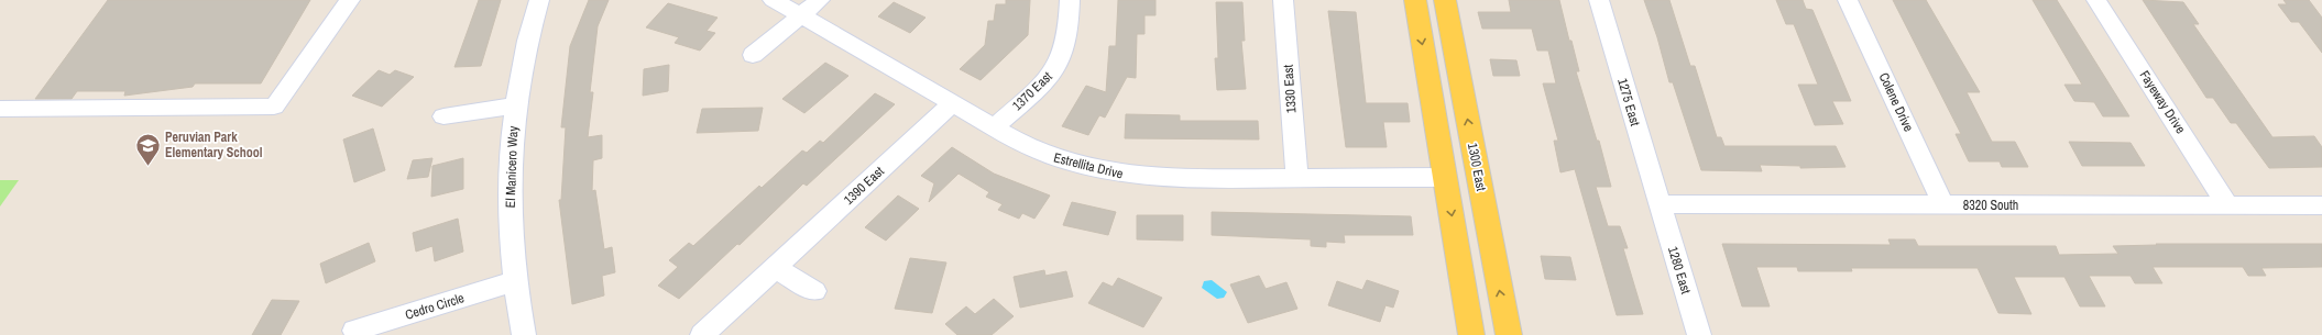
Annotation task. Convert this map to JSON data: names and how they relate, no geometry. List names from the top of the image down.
{
  "streets": {
    "main road": ["1300 East"],
    "street": [
      "1330 East",
      "1370 East",
      "1275 East",
      "Colene Drive",
      "Fayeway Drive",
      "Estrellita Drive",
      "El Manicero Way",
      "1390 East",
      "8320 South",
      "1280 East",
      "Cedro Circle"
    ]
  },
  "crossings": [
    ["1330 East", "Estrellita Drive"],
    ["1370 East", "Estrellita Drive"],
    ["1275 East", "8320 South"],
    ["1275 East", "1280 East"],
    ["Colene Drive", "8320 South"],
    ["Fayeway Drive", "8320 South"],
    ["Estrellita Drive", "1390 East"],
    ["El Manicero Way", "Cedro Circle"],
    ["8320 South", "1280 East"]
  ],
  "places": {
    "school or university": ["Peruvian Park Elementary School"]
  }
}
